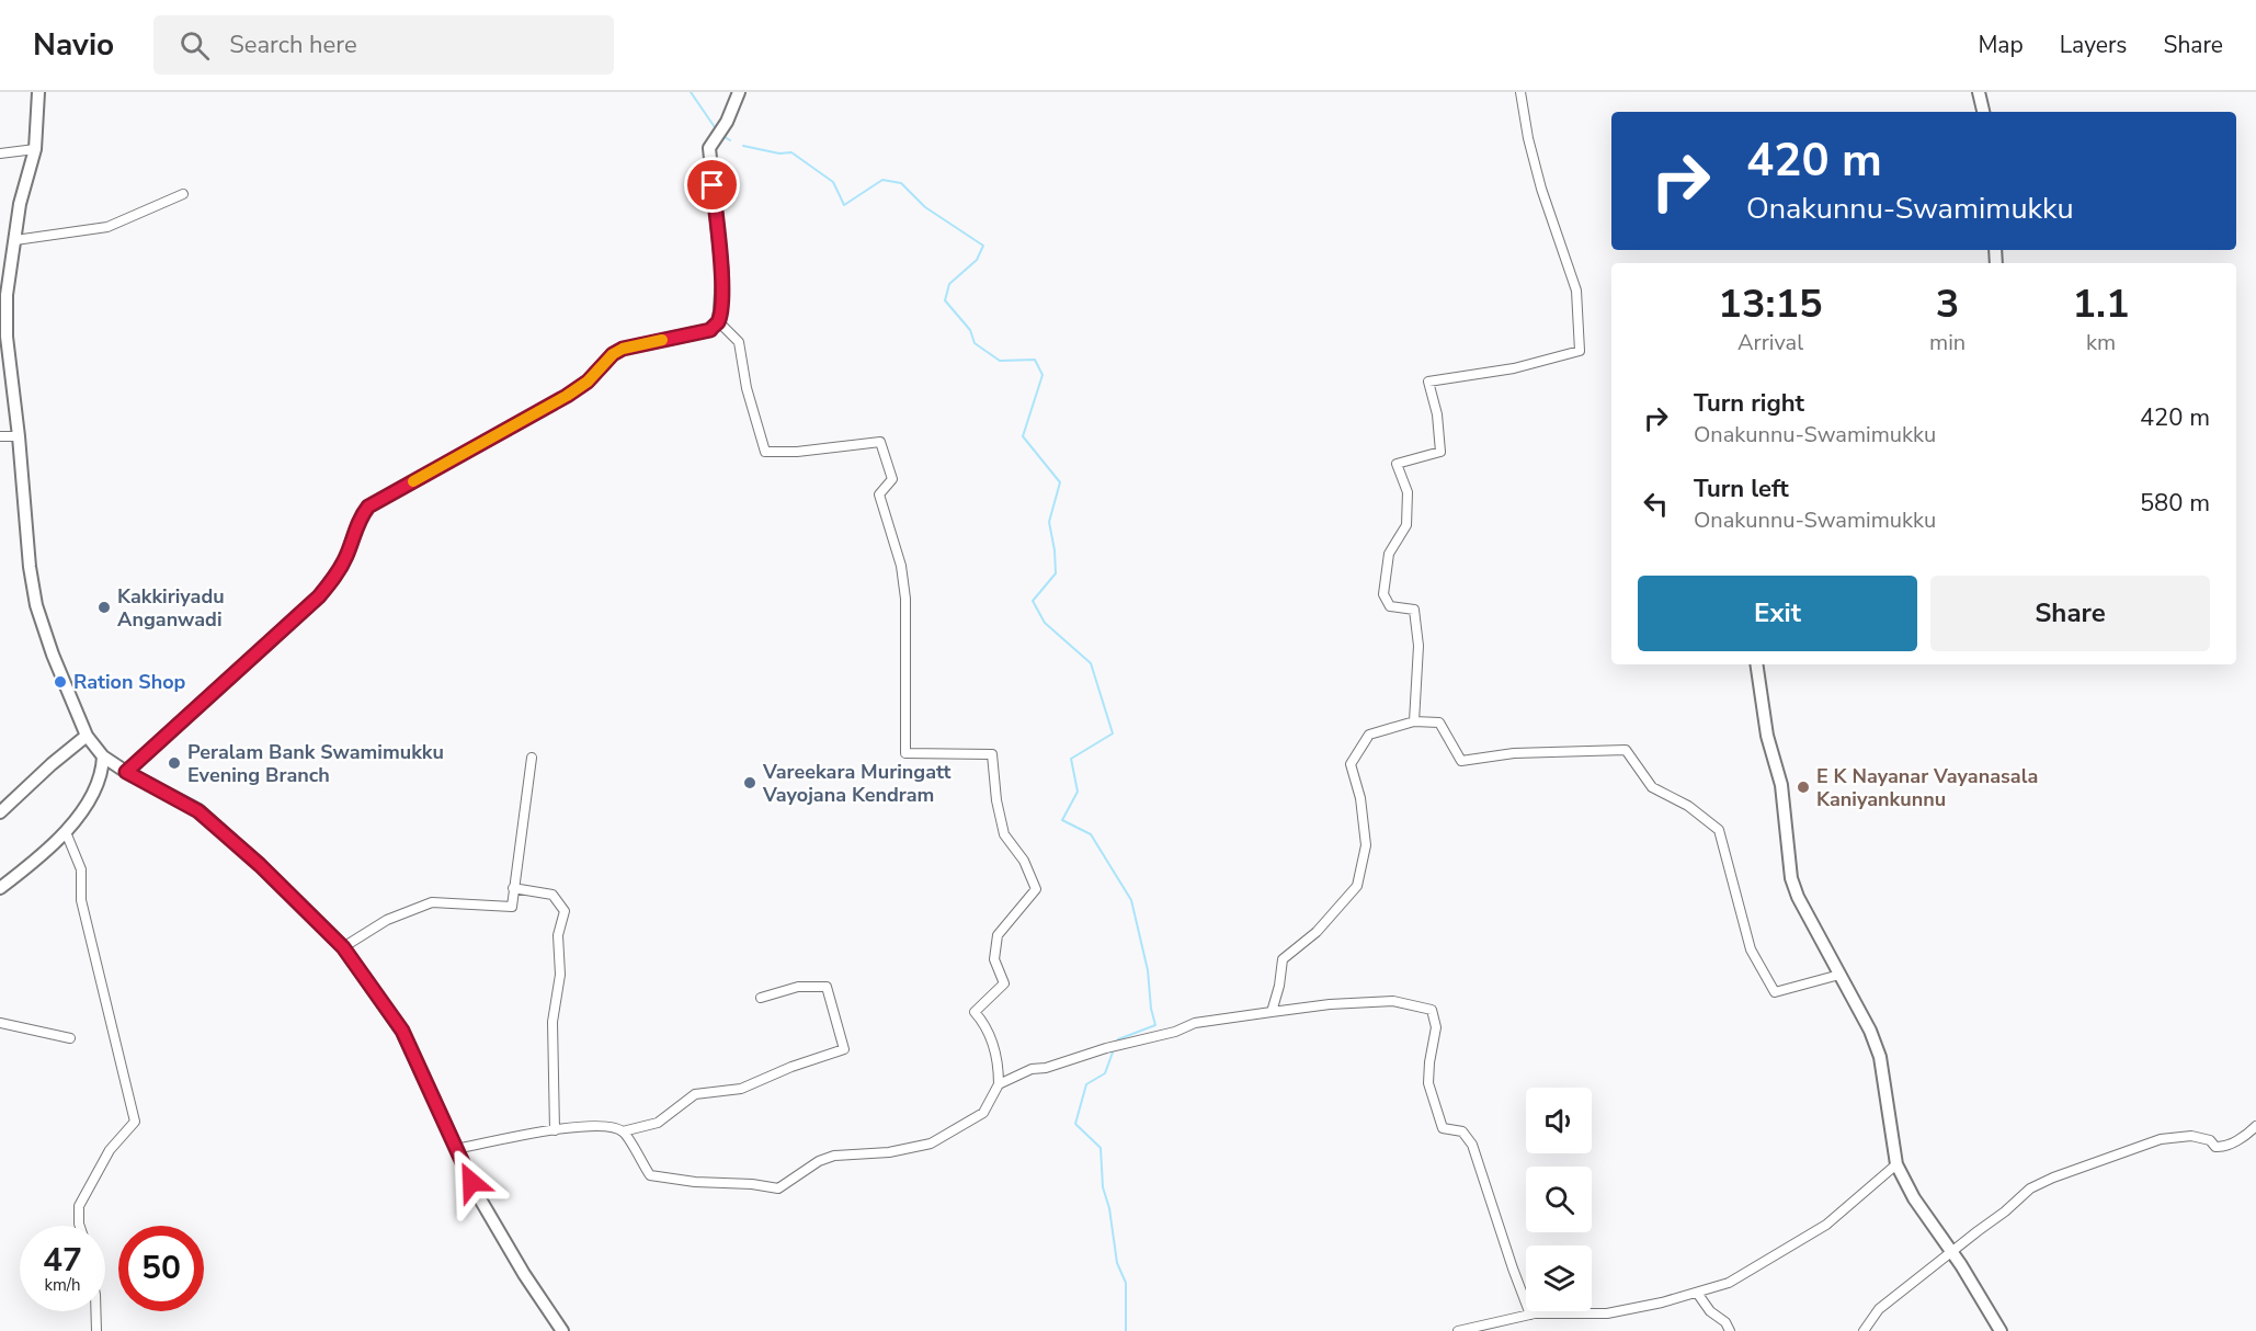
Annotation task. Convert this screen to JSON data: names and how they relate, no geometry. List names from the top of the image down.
{
  "places": [
    "Kakkiriyadu Anganwadi",
    "Ration Shop",
    "Peralam Bank Swamimukku Evening Branch",
    "Vareekara Muringatt Vayojana Kendram",
    "E K Nayanar Vayanasala Kaniyankunnu"
  ],
  "page": {
    "header": "Navio",
    "search": "Search here",
    "nav": ["Map", "Layers", "Share"],
    "turn": ["420 m", "Onakunnu-Swamimukku"],
    "eta": [
      "13:15",
      "Arrival",
      "3",
      "min",
      "1.1",
      "km"
    ],
    "list": [
      {
        "name": "Turn right",
        "note": "Onakunnu-Swamimukku",
        "value": "420 m"
      },
      {
        "name": "Turn left",
        "note": "Onakunnu-Swamimukku",
        "value": "580 m"
      }
    ],
    "buttons": ["Exit", "Share"],
    "speed": "47 km/h",
    "limit": "50"
  }
}
